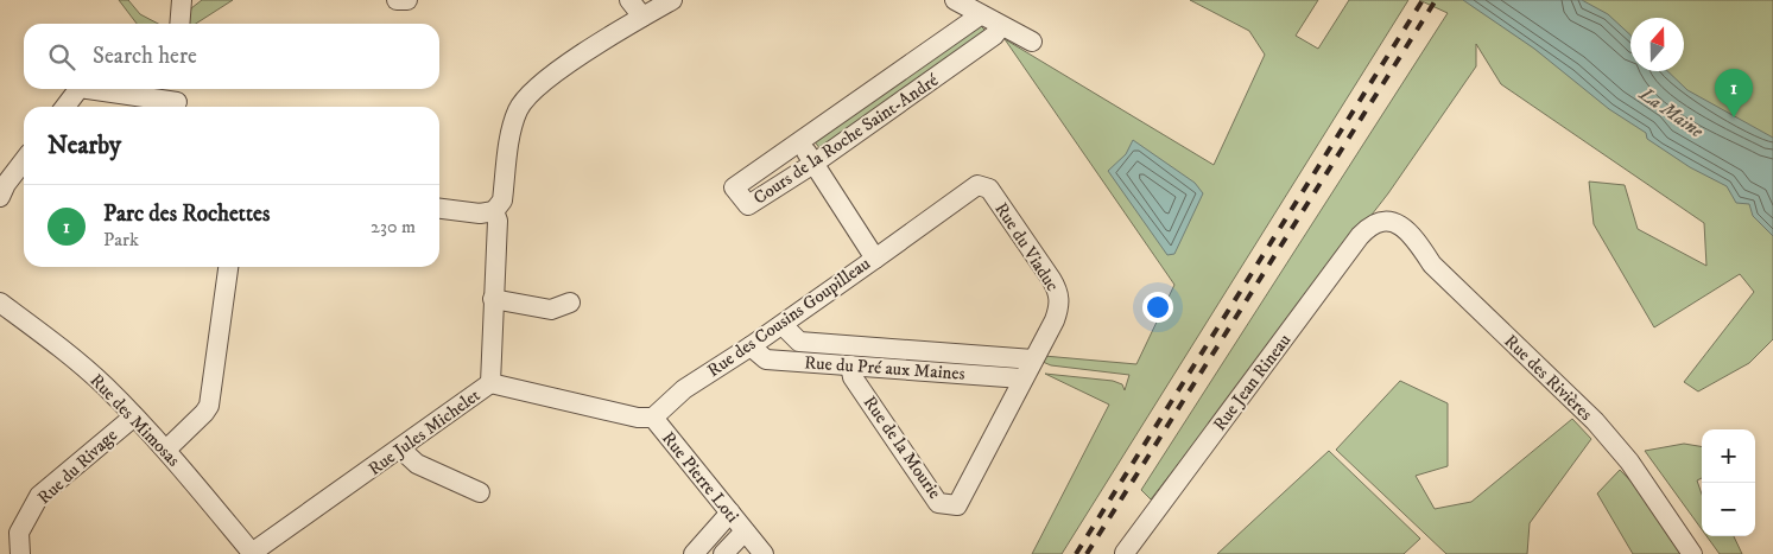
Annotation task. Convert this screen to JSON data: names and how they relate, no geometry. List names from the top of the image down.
{
  "streets": {
    "street": [
      "Cours de la Roche Saint-André",
      "Rue du Viaduc",
      "Rue des Cousins Goupilleau",
      "Rue du Pré aux Maines",
      "Rue des Rivières",
      "Rue Jean Rineau",
      "Rue des Mimosas",
      "Rue Jules Michelet",
      "Rue de la Mourie",
      "Rue du Rivage",
      "Rue Pierre Loti"
    ]
  },
  "crossings": [
    ["Cours de la Roche Saint-André", "Rue des Cousins Goupilleau"],
    ["Rue du Viaduc", "Rue des Cousins Goupilleau"],
    ["Rue du Viaduc", "Rue du Pré aux Maines"],
    ["Rue du Viaduc", "Rue de la Mourie"],
    ["Rue des Cousins Goupilleau", "Rue du Pré aux Maines"],
    ["Rue des Cousins Goupilleau", "Rue Pierre Loti"],
    ["Rue du Pré aux Maines", "Rue de la Mourie"],
    ["Rue des Rivières", "Rue Jean Rineau"],
    ["Rue des Mimosas", "Rue Jules Michelet"],
    ["Rue des Mimosas", "Rue du Rivage"],
    ["Rue Jules Michelet", "Rue Pierre Loti"]
  ],
  "water": ["La Maine"],
  "north": "top",
  "page": {
    "search": "Search here",
    "pins": "1",
    "heading": "Nearby",
    "list": [
      {
        "mark": "1",
        "name": "Parc des Rochettes",
        "note": "Park",
        "value": "230 m"
      }
    ],
    "map_buttons": ["+", "−"]
  }
}
